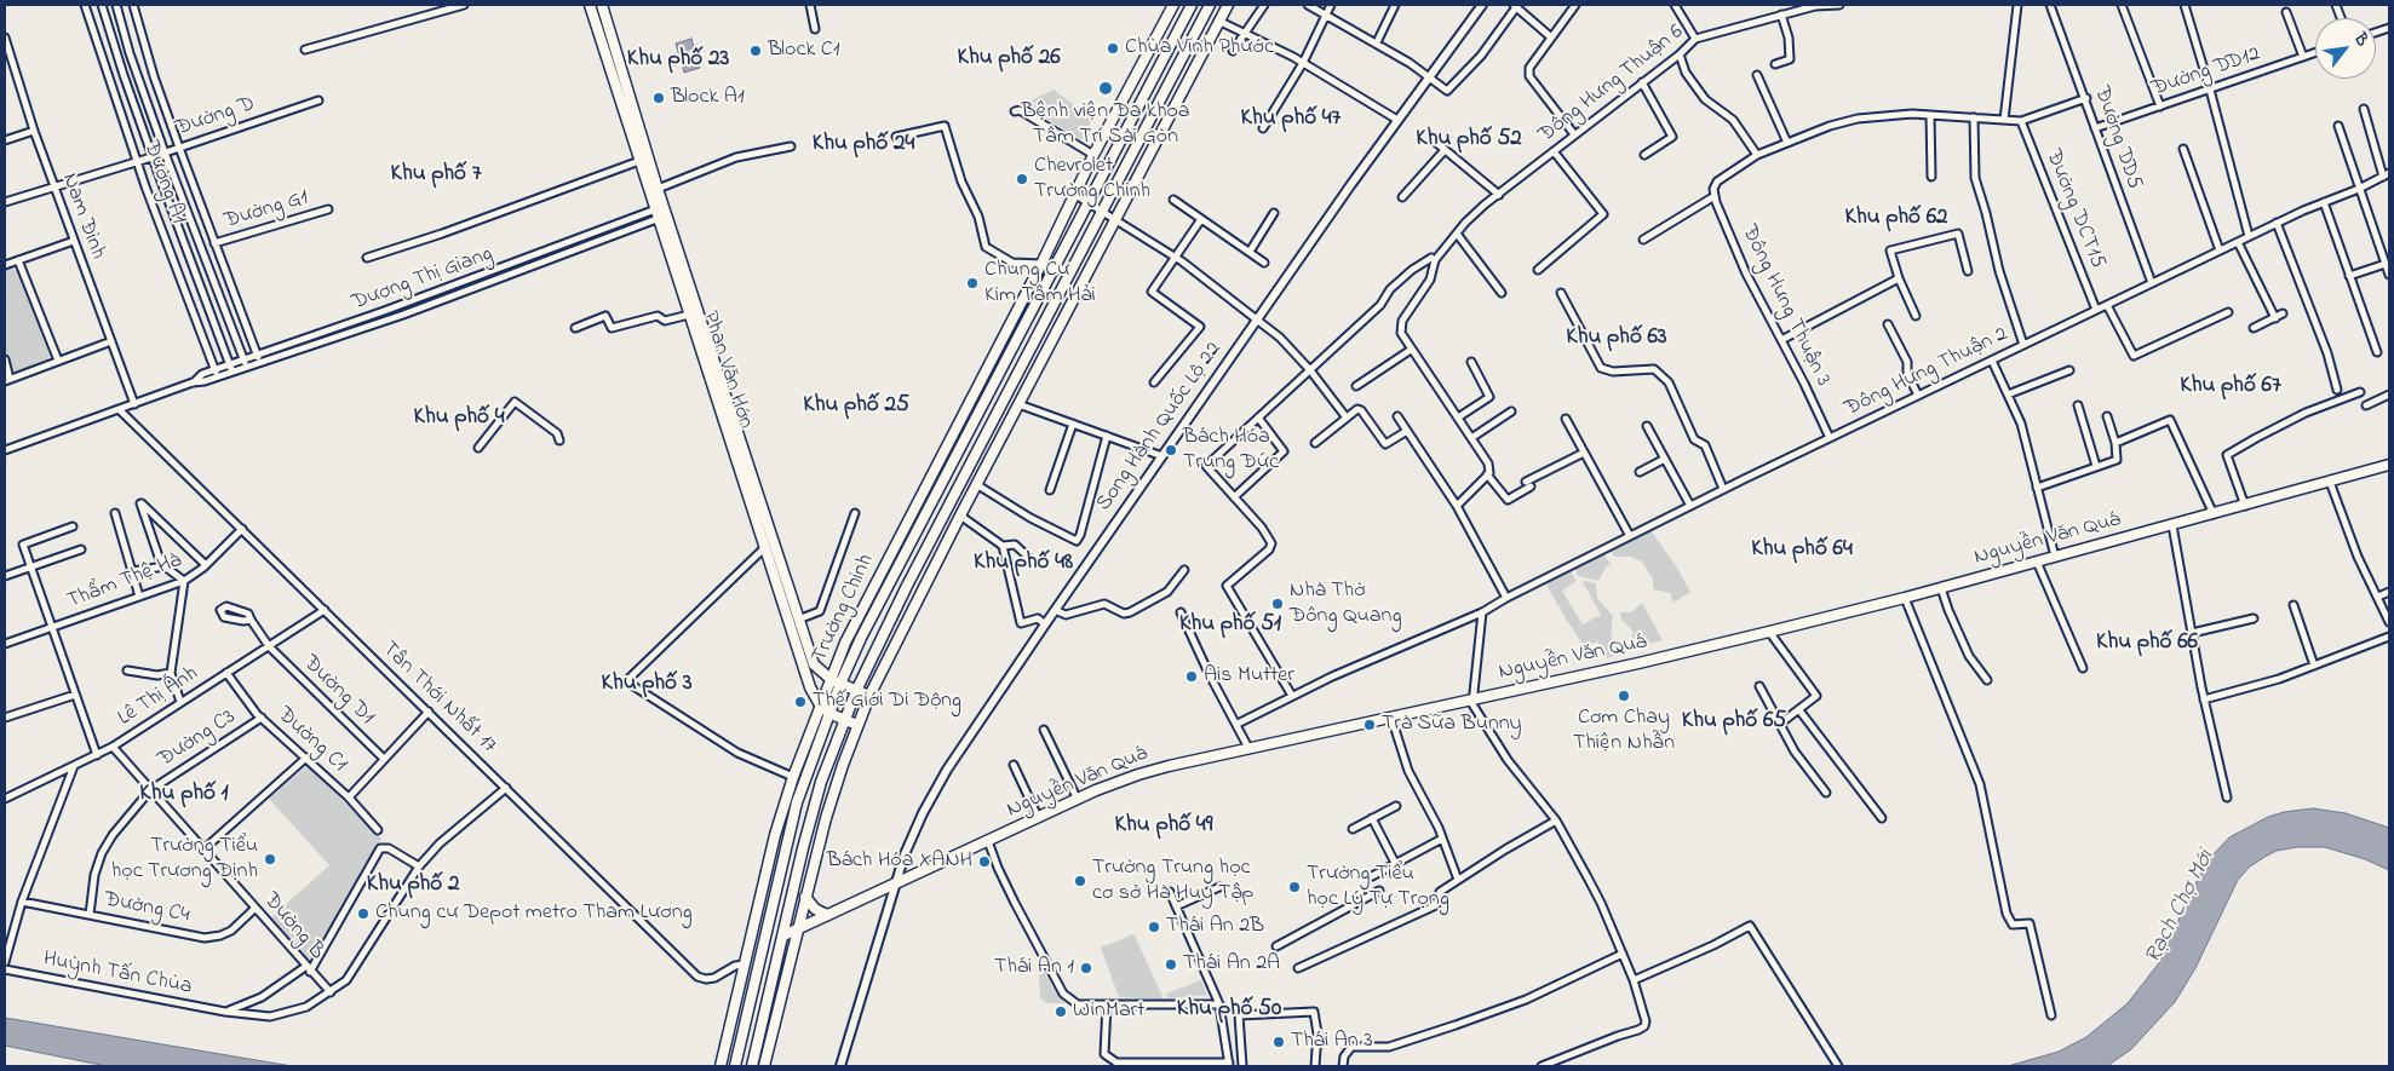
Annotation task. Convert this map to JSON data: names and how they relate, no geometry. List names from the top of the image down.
{
  "streets": {
    "main road": ["Phan Văn Hớn", "Nguyễn Văn Quá", "Trường Chinh"],
    "street": [
      "Đường DD12",
      "Đông Hưng Thuận 6",
      "Đường D",
      "Đường DD5",
      "Đường A1",
      "Đường DCT15",
      "Đường G1",
      "Nam Đình",
      "Dương Thị Giang",
      "Đông Hưng Thuận 3",
      "Đông Hưng Thuận 2",
      "Song Hành Quốc Lộ 22",
      "Thẩm Thệ Hà",
      "Đường D1",
      "Lê Thị Ánh",
      "Tân Thới Nhất 17",
      "Đường C3",
      "Đường C1",
      "Đường C4",
      "Đường B",
      "Huỳnh Tấn Chùa"
    ]
  },
  "crossings": [
    ["Đường DD12", "Đường DD5"],
    ["Đường D", "Đường A1"],
    ["Đường D", "Nam Đình"],
    ["Đường DD5", "Đông Hưng Thuận 2"],
    ["Đường A1", "Đường G1"],
    ["Đường A1", "Dương Thị Giang"],
    ["Đường DCT15", "Đông Hưng Thuận 2"],
    ["Nam Đình", "Dương Thị Giang"],
    ["Dương Thị Giang", "Phan Văn Hớn"],
    ["Dương Thị Giang", "Tân Thới Nhất 17"],
    ["Đông Hưng Thuận 3", "Đông Hưng Thuận 2"],
    ["Phan Văn Hớn", "Trường Chinh"],
    ["Song Hành Quốc Lộ 22", "Nguyễn Văn Quá"],
    ["Thẩm Thệ Hà", "Tân Thới Nhất 17"],
    ["Trường Chinh", "Tân Thới Nhất 17"],
    ["Đường D1", "Lê Thị Ánh"],
    ["Lê Thị Ánh", "Tân Thới Nhất 17"],
    ["Lê Thị Ánh", "Đường C1"],
    ["Lê Thị Ánh", "Đường B"],
    ["Tân Thới Nhất 17", "Huỳnh Tấn Chùa"],
    ["Đường C3", "Đường C1"],
    ["Đường C3", "Đường C4"],
    ["Đường C3", "Đường B"],
    ["Đường C4", "Đường B"],
    ["Đường B", "Huỳnh Tấn Chùa"]
  ],
  "districts": [
    "Khu phố 26",
    "Khu phố 23",
    "Khu phố 47",
    "Khu phố 52",
    "Khu phố 24",
    "Khu phố 7",
    "Khu phố 62",
    "Khu phố 63",
    "Khu phố 67",
    "Khu phố 25",
    "Khu phố 4",
    "Khu phố 64",
    "Khu phố 48",
    "Khu phố 51",
    "Khu phố 66",
    "Khu phố 3",
    "Khu phố 65",
    "Khu phố 1",
    "Khu phố 49",
    "Khu phố 2",
    "Khu phố 50"
  ],
  "water": ["Rạch Chợ Mới"],
  "places": [
    "Chùa Vĩnh Phước",
    "Block C1",
    "Bệnh viện Đa khoa Tâm Trí Sài Gòn",
    "Block A1",
    "Chevrolet Trường Chinh",
    "Chung Cư Kim Tâm Hải",
    "Bách Hóa Trung Đức",
    "Nhà Thờ Đông Quang",
    "Ais Mutter",
    "Cơm Chay Thiện Nhẫn",
    "Thế Giới Di Động",
    "Trà Sữa Bunny",
    "Trường Tiểu học Trương Định",
    "Bách Hóa XANH",
    "Trường Trung học cơ sở Hà Huy Tập",
    "Trường Tiểu học Lý Tự Trọng",
    "Chung cư Depot metro Tham Lương",
    "Thái An 2B",
    "Thái An 2A",
    "Thái An 1",
    "WinMart",
    "Thái An 3"
  ],
  "north": "top right"
}
